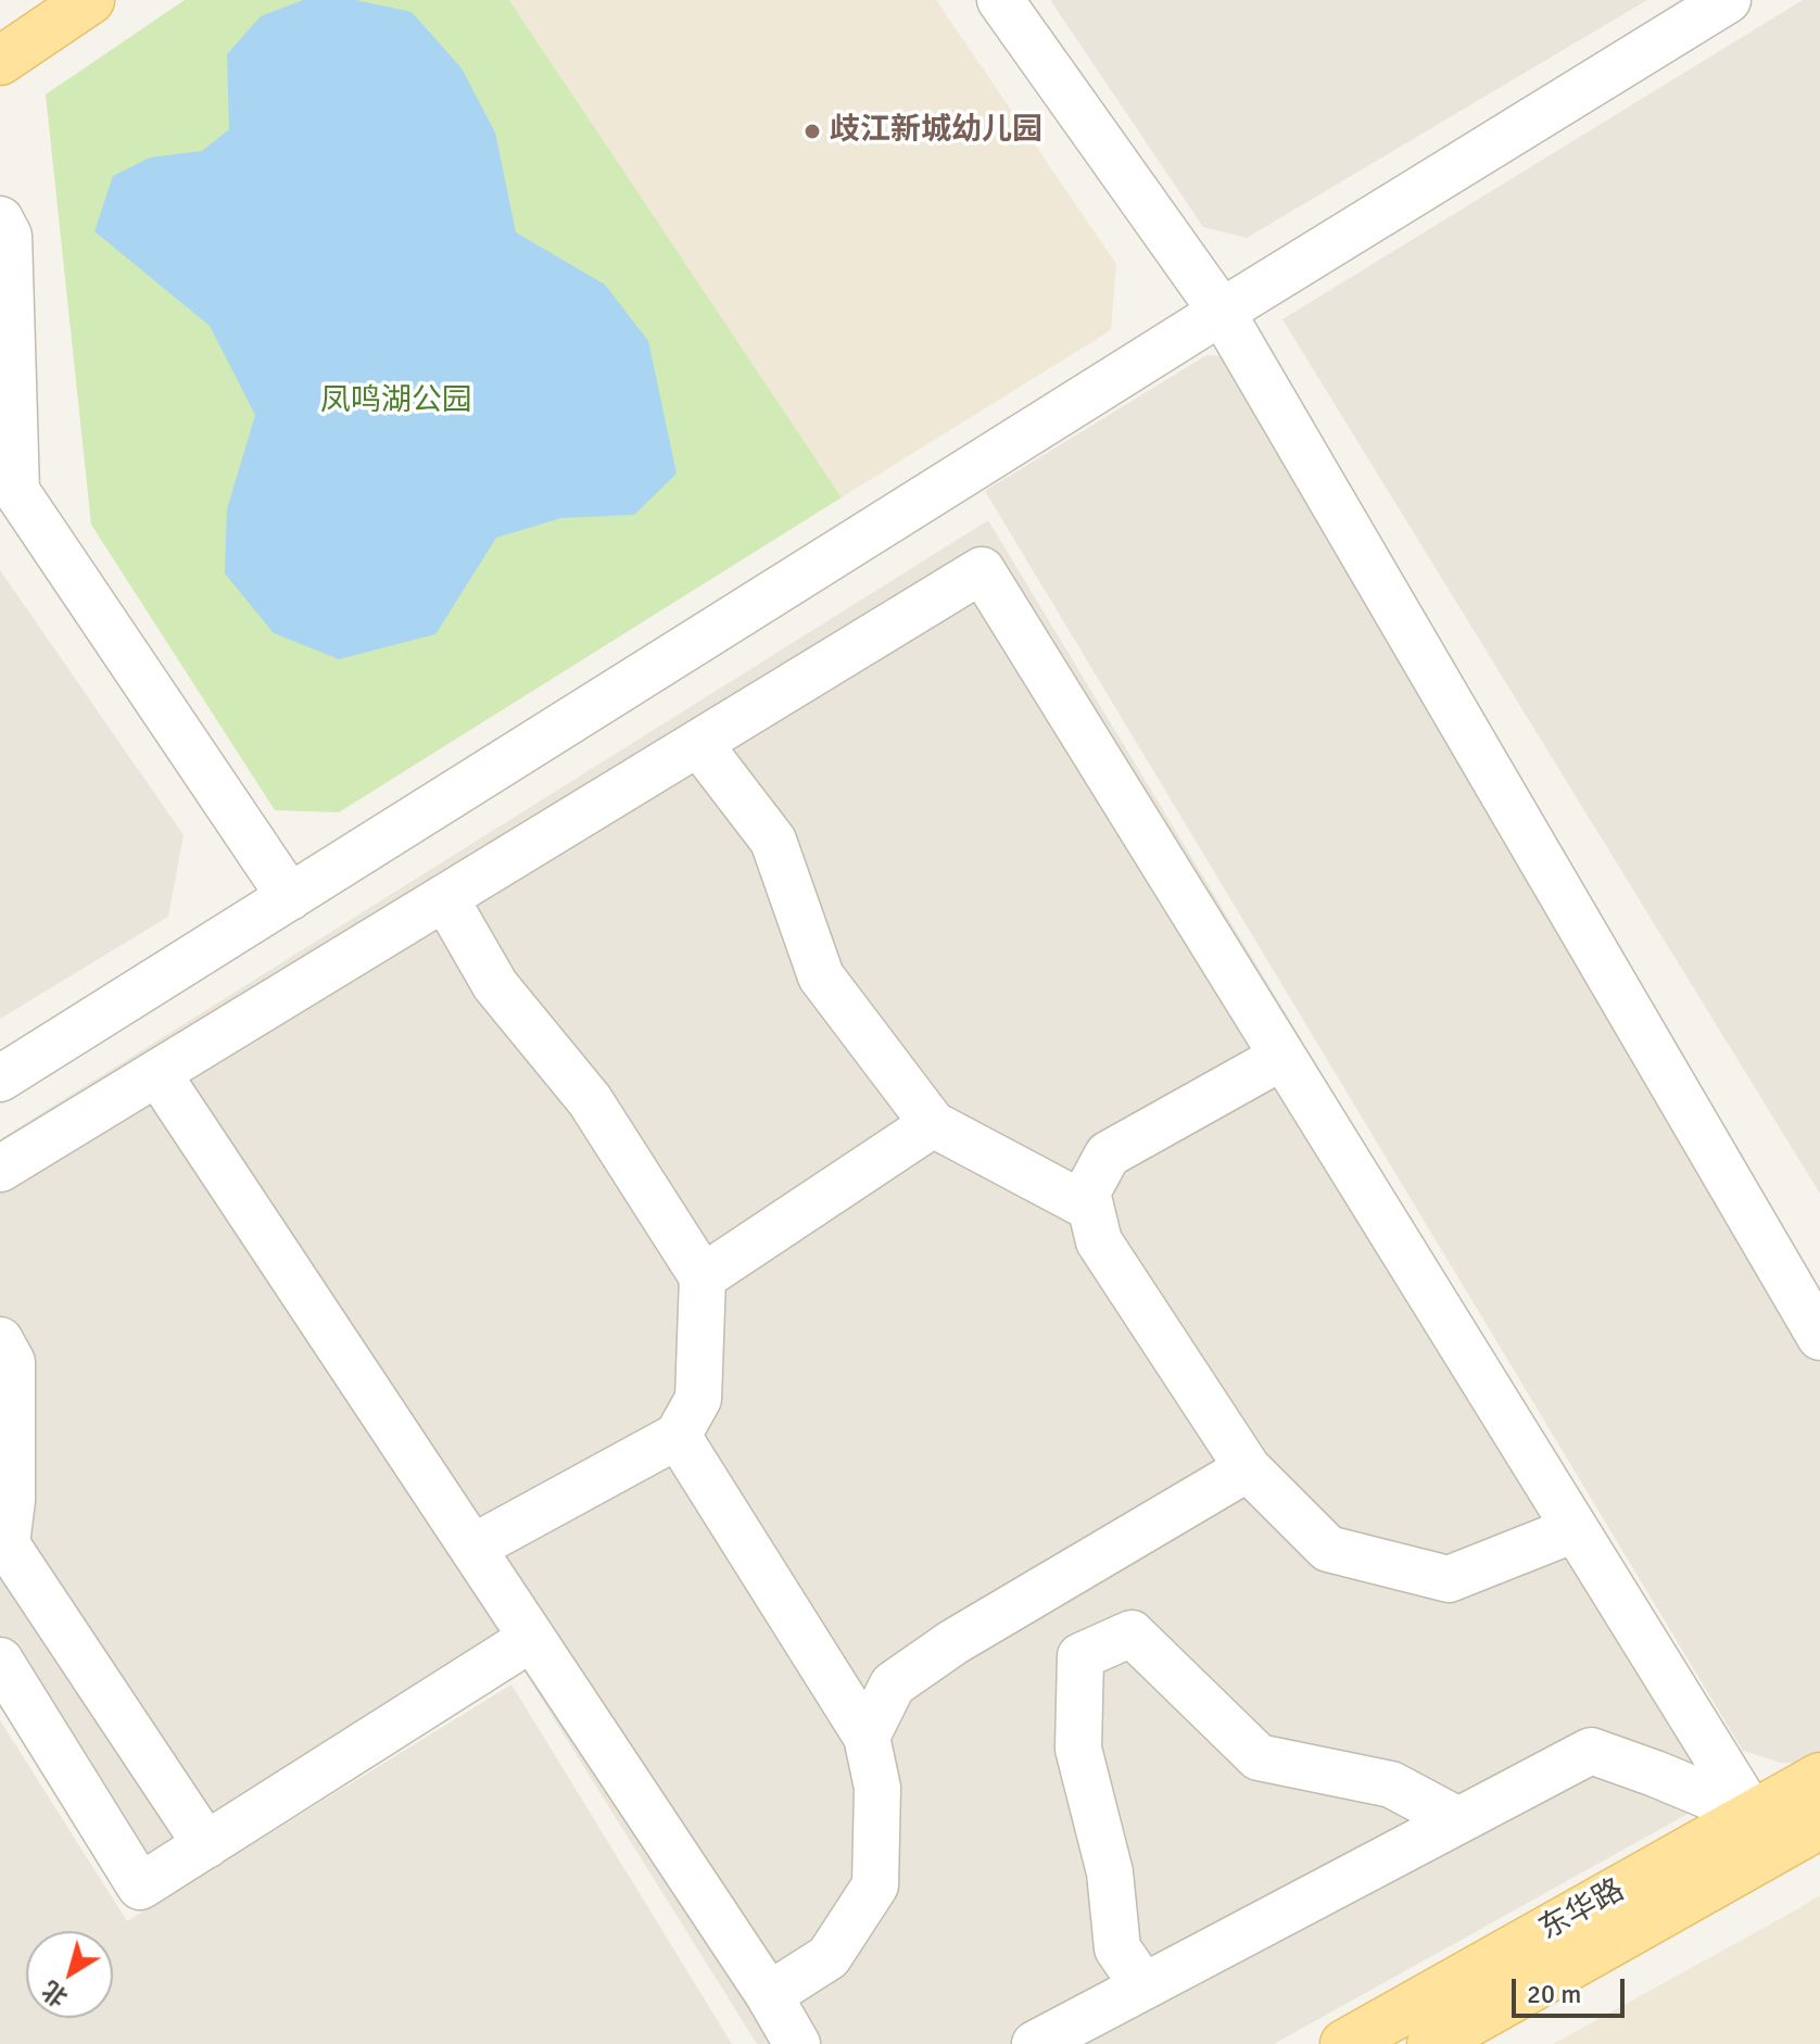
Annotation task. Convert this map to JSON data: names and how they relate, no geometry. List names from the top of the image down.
{
  "streets": {
    "main road": ["东华路"]
  },
  "parks": ["凤鸣湖公园"],
  "places": ["歧江新城幼儿园"],
  "scale_bar": "20 m",
  "north": "bottom left"
}
